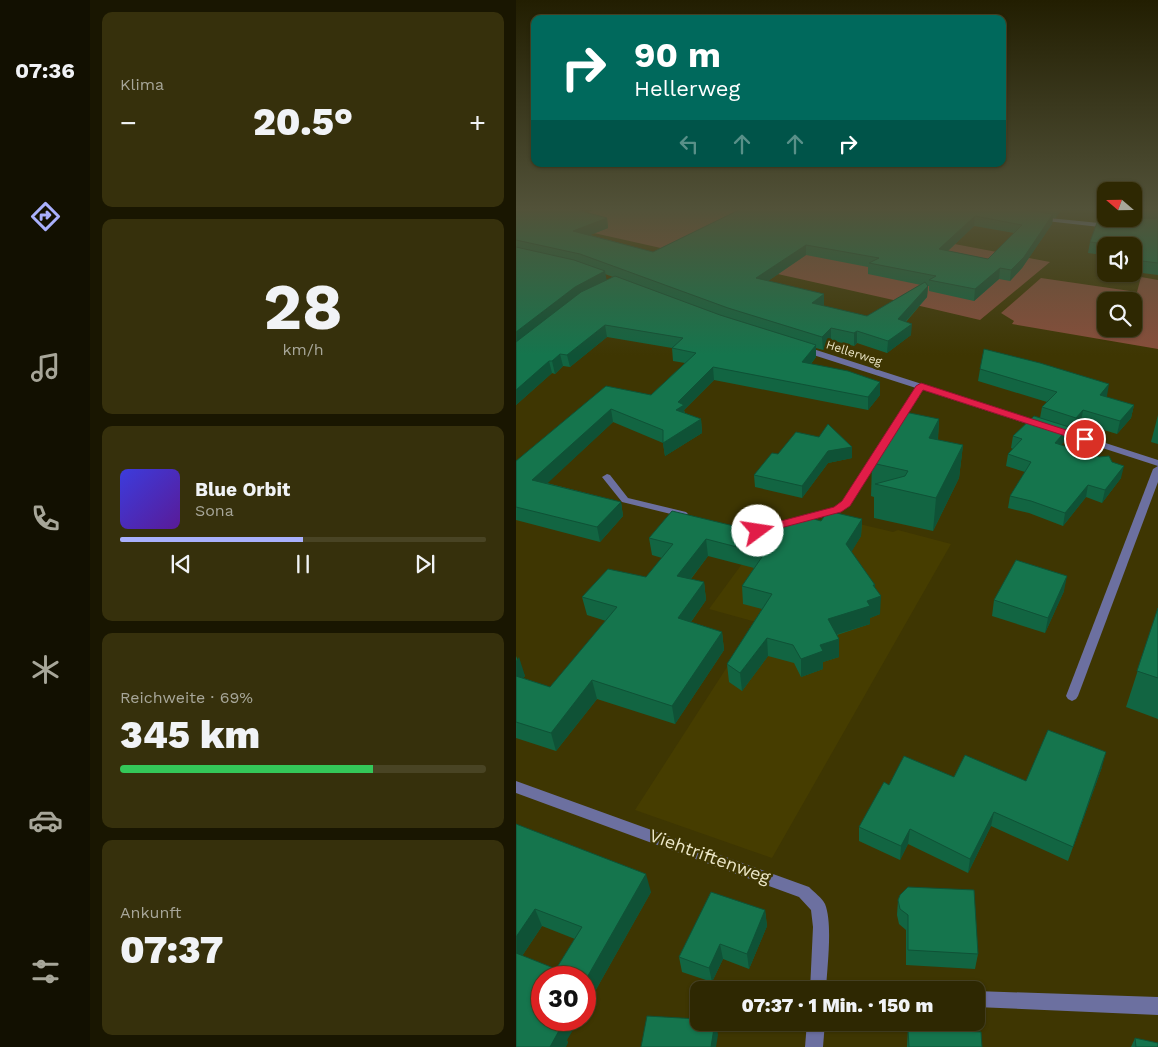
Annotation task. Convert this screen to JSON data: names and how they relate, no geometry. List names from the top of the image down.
{
  "streets": {
    "street": ["Hellerweg", "Viehtriftenweg"]
  },
  "north": "left",
  "page": {
    "tabs": "07:36",
    "tile": [
      "Klima",
      ["28", "km/h"],
      ["Reichweite · 69%", "345 km"],
      ["Ankunft", "07:37"]
    ],
    "turn": ["90 m", "Hellerweg"],
    "heat": ["−", "20.5°", "+"],
    "song": ["Blue Orbit", "Sona"],
    "limit": "30",
    "trip": "07:37 · 1 Min. · 150 m"
  }
}
